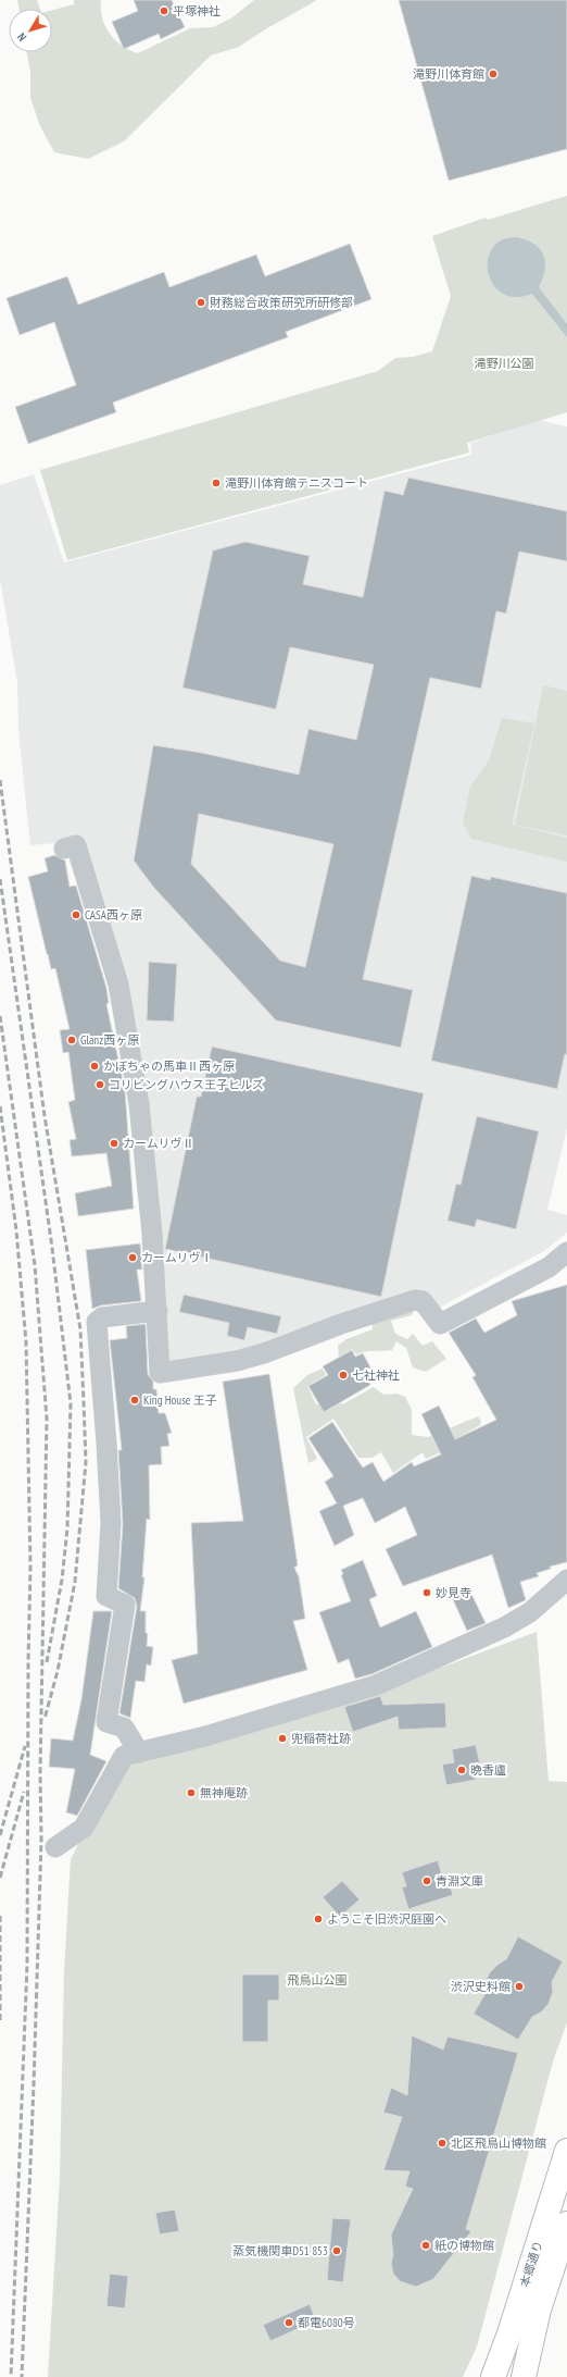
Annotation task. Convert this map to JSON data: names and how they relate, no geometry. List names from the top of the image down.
{
  "streets": {
    "main road": ["本郷通り"]
  },
  "parks": ["滝野川公園", "飛鳥山公園"],
  "places": [
    "平塚神社",
    "滝野川体育館",
    "財務総合政策研究所研修部",
    "滝野川体育館テニスコート",
    "CASA西ヶ原",
    "Glanz西ヶ原",
    "かぼちゃの馬車Ⅱ西ヶ原",
    "コリビングハウス王子ヒルズ",
    "カームリヴⅡ",
    "カームリヴⅠ",
    "七社神社",
    "King House 王子",
    "妙見寺",
    "兜稲荷社跡",
    "晩香廬",
    "無神庵跡",
    "青淵文庫",
    "ようこそ旧渋沢庭園へ",
    "渋沢史料館",
    "北区飛鳥山博物館",
    "紙の博物館",
    "蒸気機関車D51 853",
    "都電6080号"
  ],
  "north": "bottom left"
}
